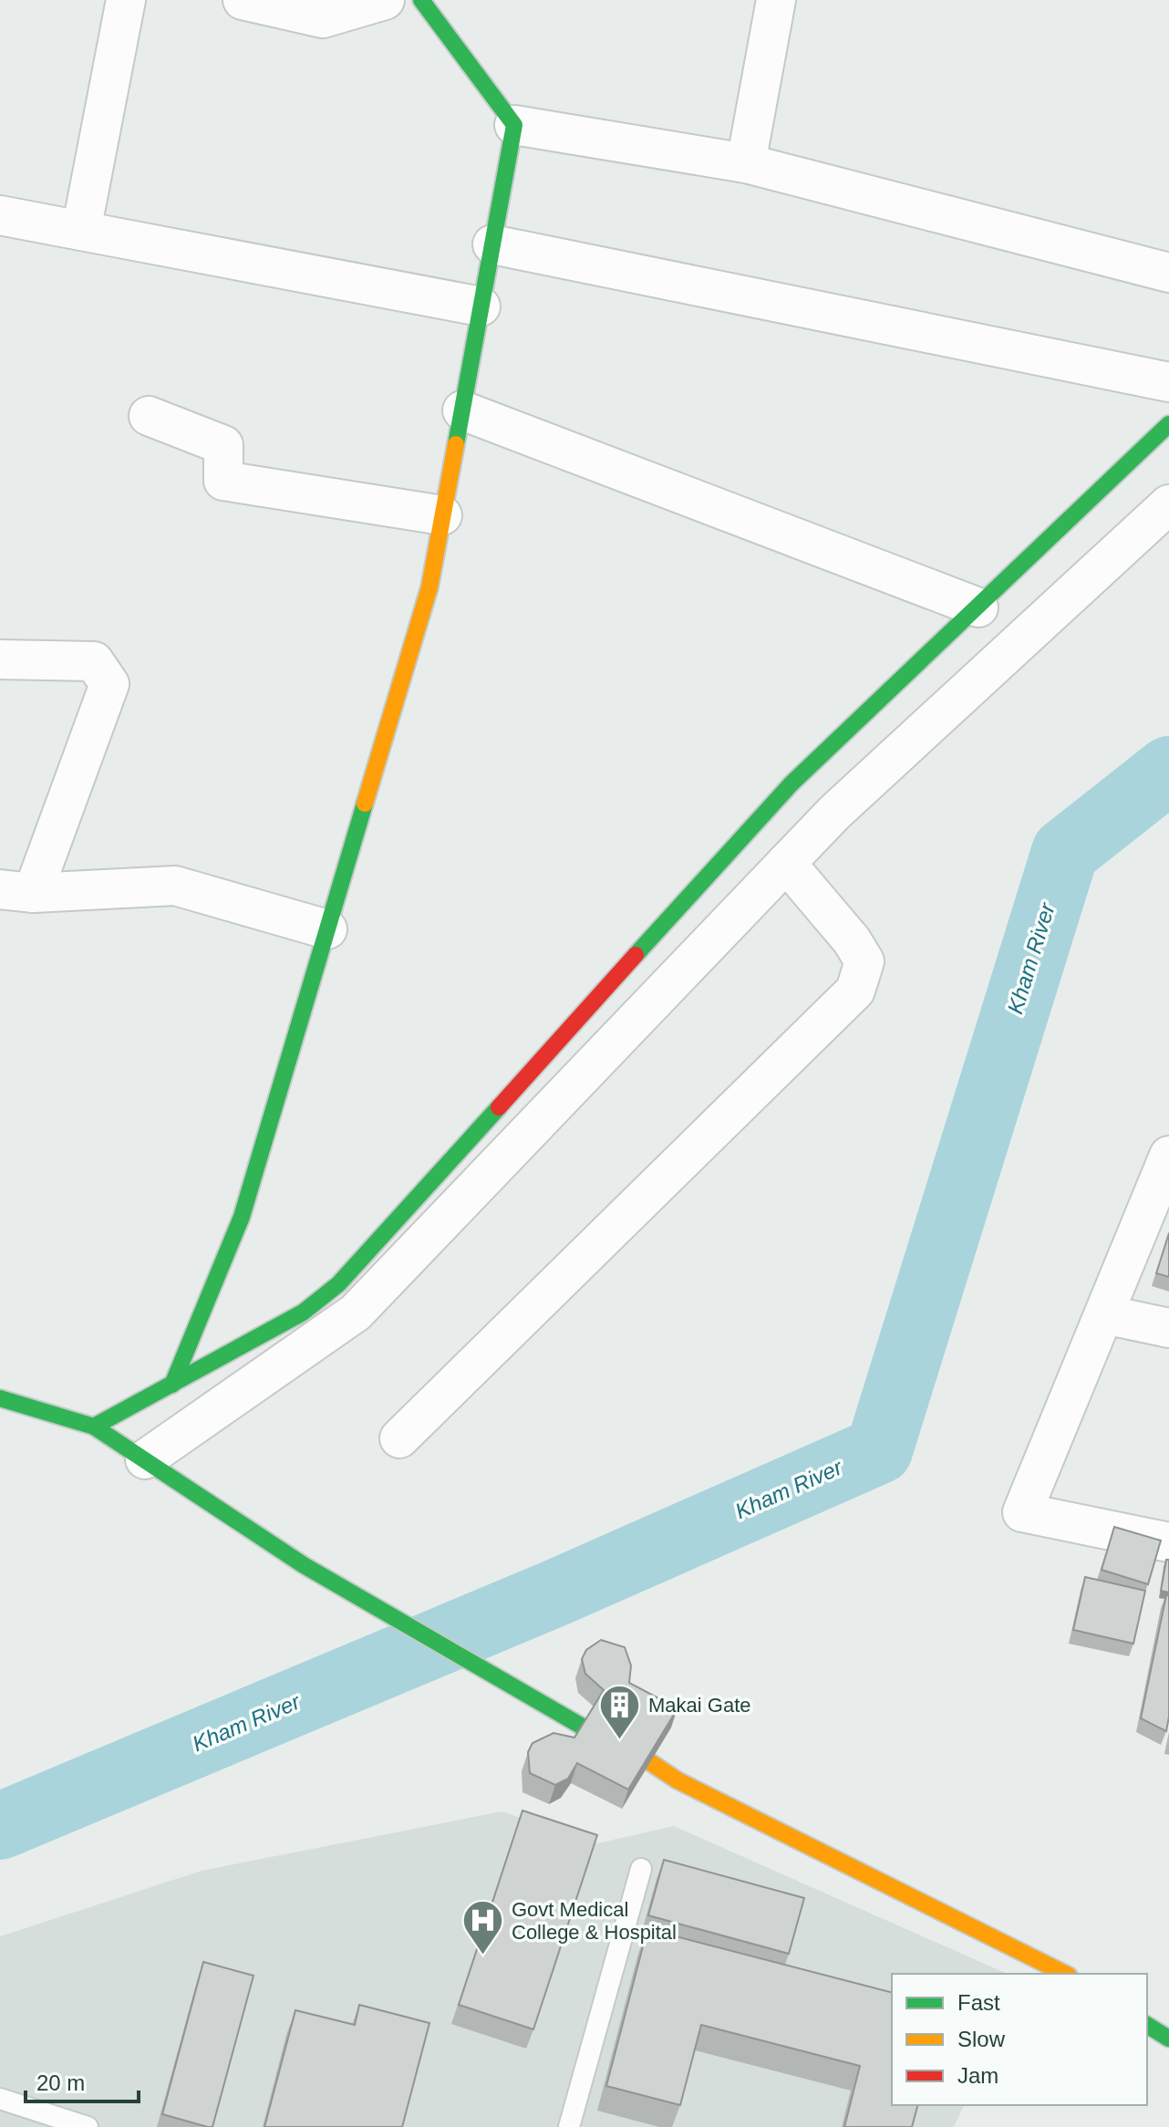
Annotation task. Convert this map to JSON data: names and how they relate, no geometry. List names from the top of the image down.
{
  "water": ["Kham River"],
  "places": {
    "building": ["Makai Gate"],
    "hospital": ["Govt Medical College & Hospital"]
  },
  "legend": ["Fast", "Slow", "Jam"],
  "scale_bar": "20 m"
}
